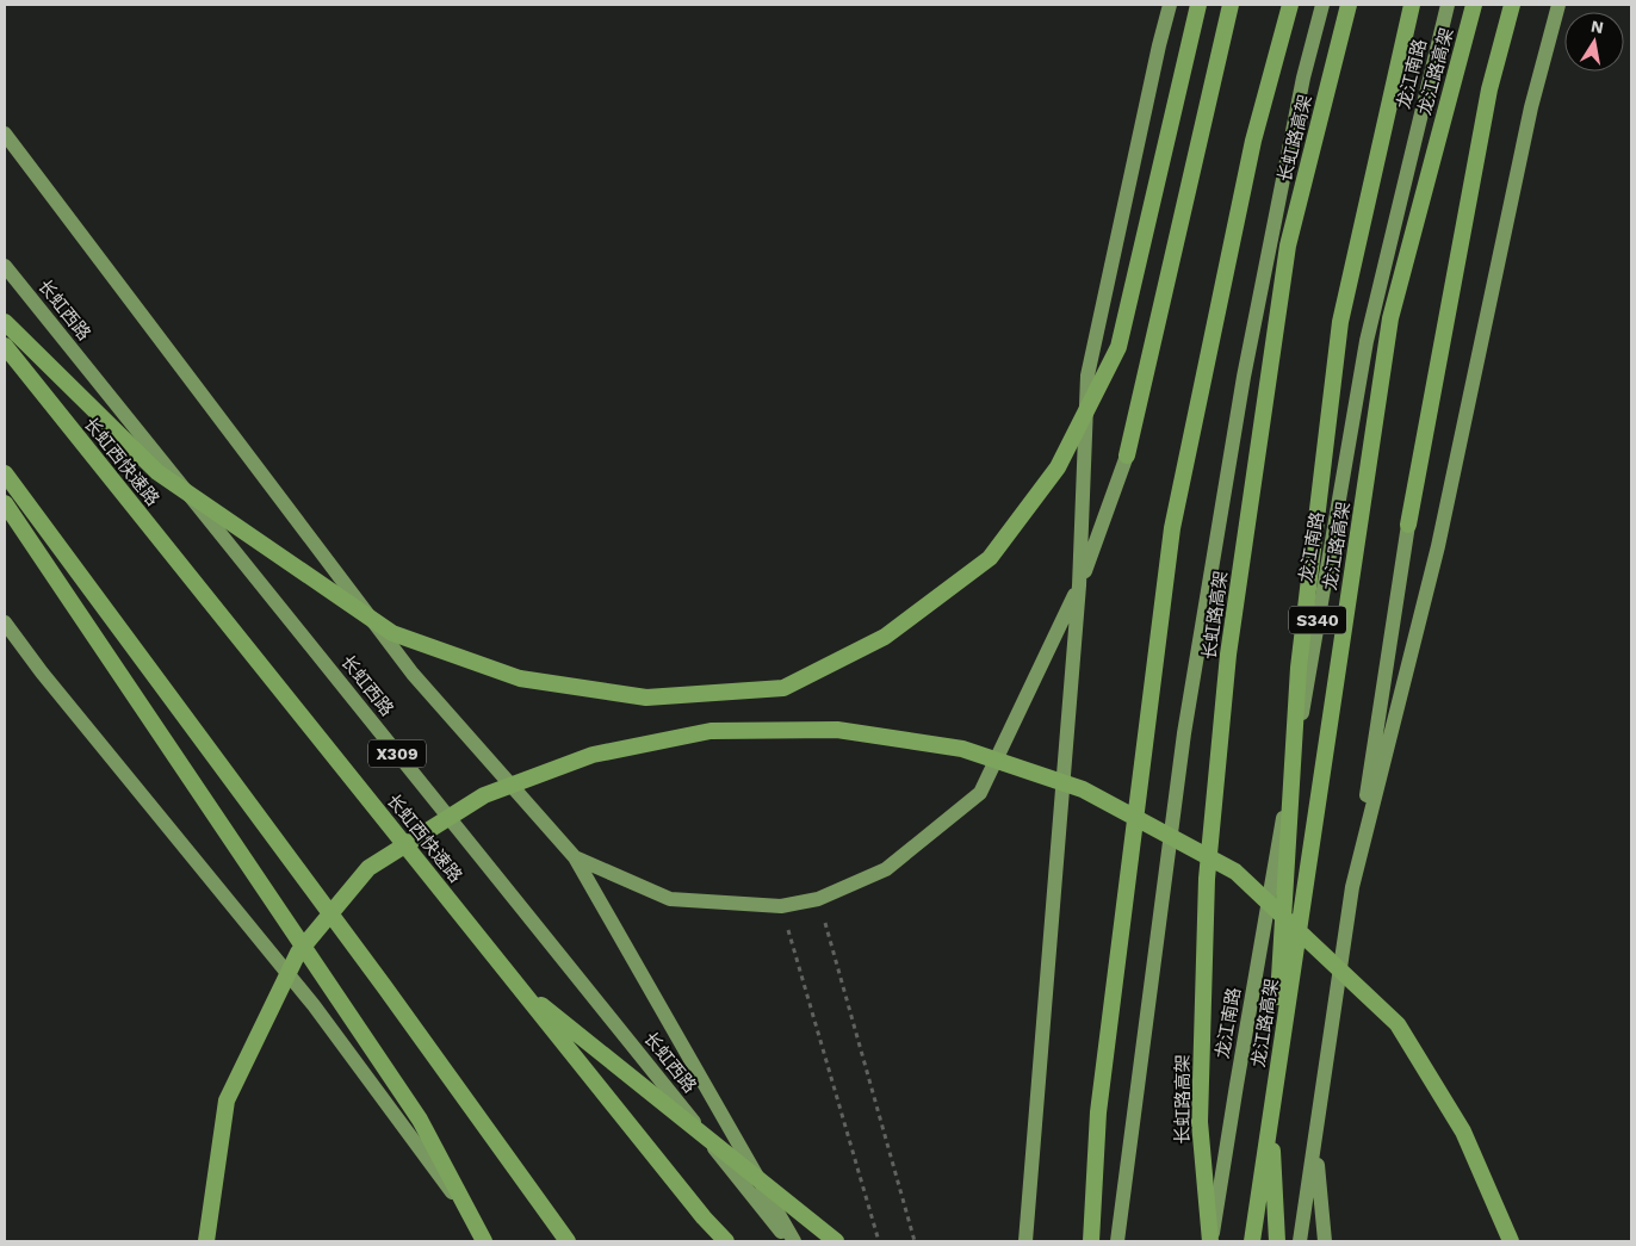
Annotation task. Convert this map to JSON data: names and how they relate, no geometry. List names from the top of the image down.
{
  "streets": {
    "highway": ["龙江路高架", "长虹路高架", "长虹西快速路"],
    "main road": [
      "龙江南路",
      "长虹西路",
      "S340",
      "X309"
    ]
  },
  "crossings": [
    ["龙江南路", "长虹路高架"]
  ],
  "north": "top"
}
